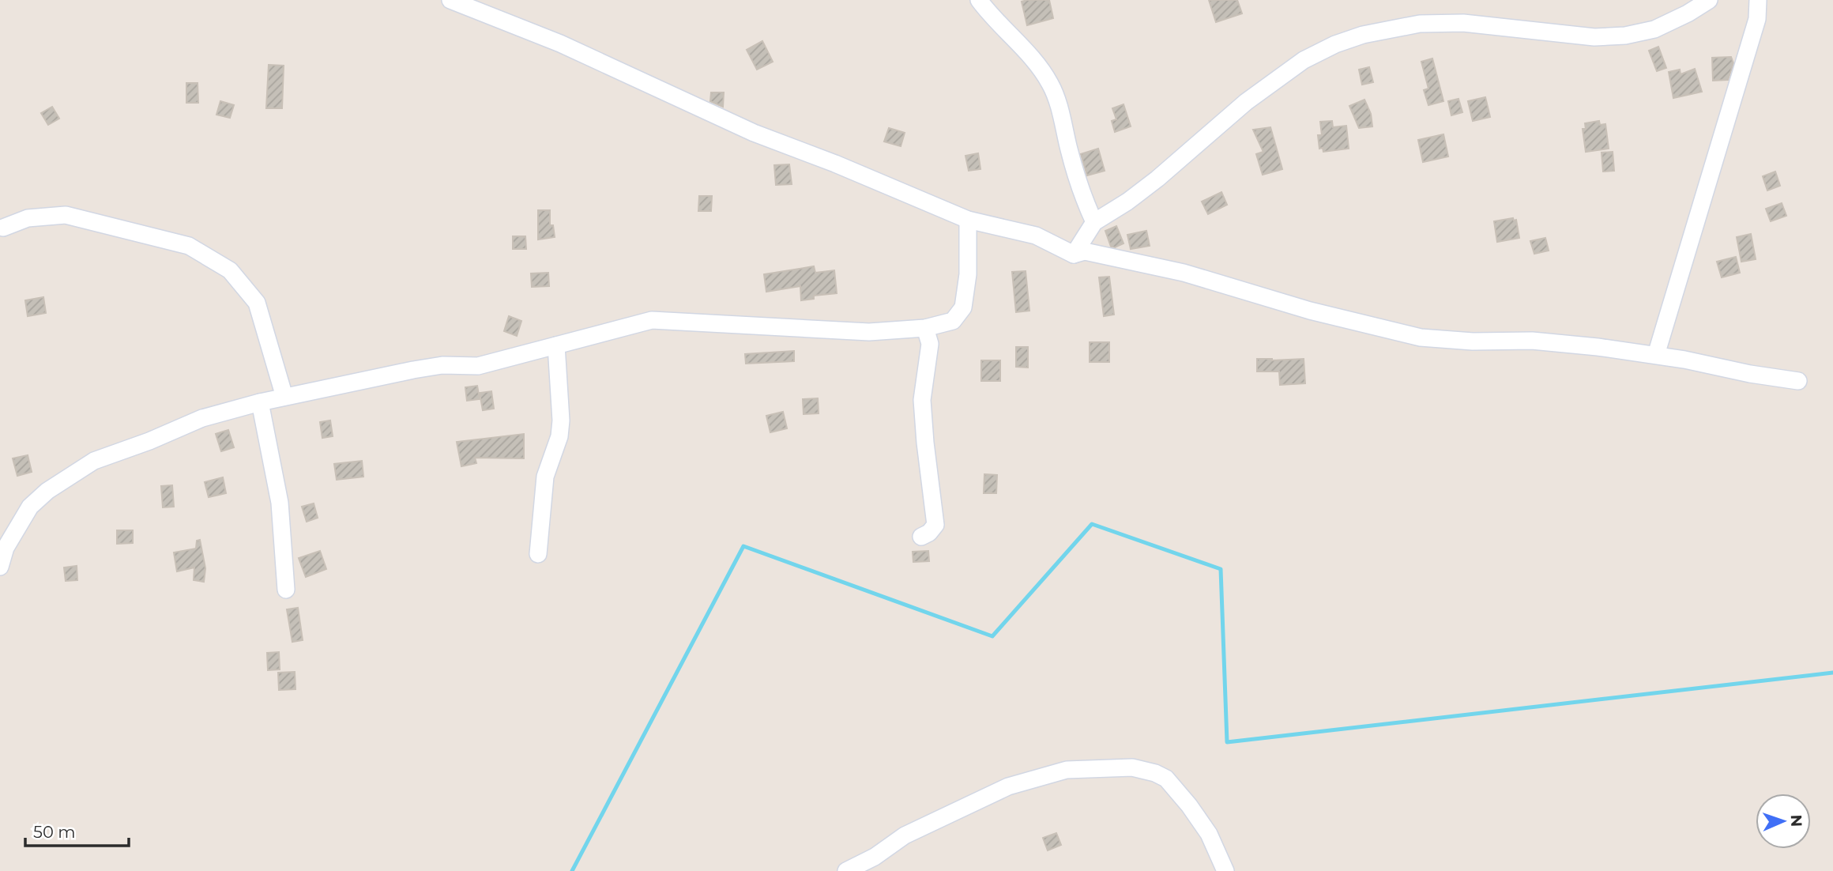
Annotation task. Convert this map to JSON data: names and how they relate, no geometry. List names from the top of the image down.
{
  "scale_bar": "50 m",
  "north": "right"
}
